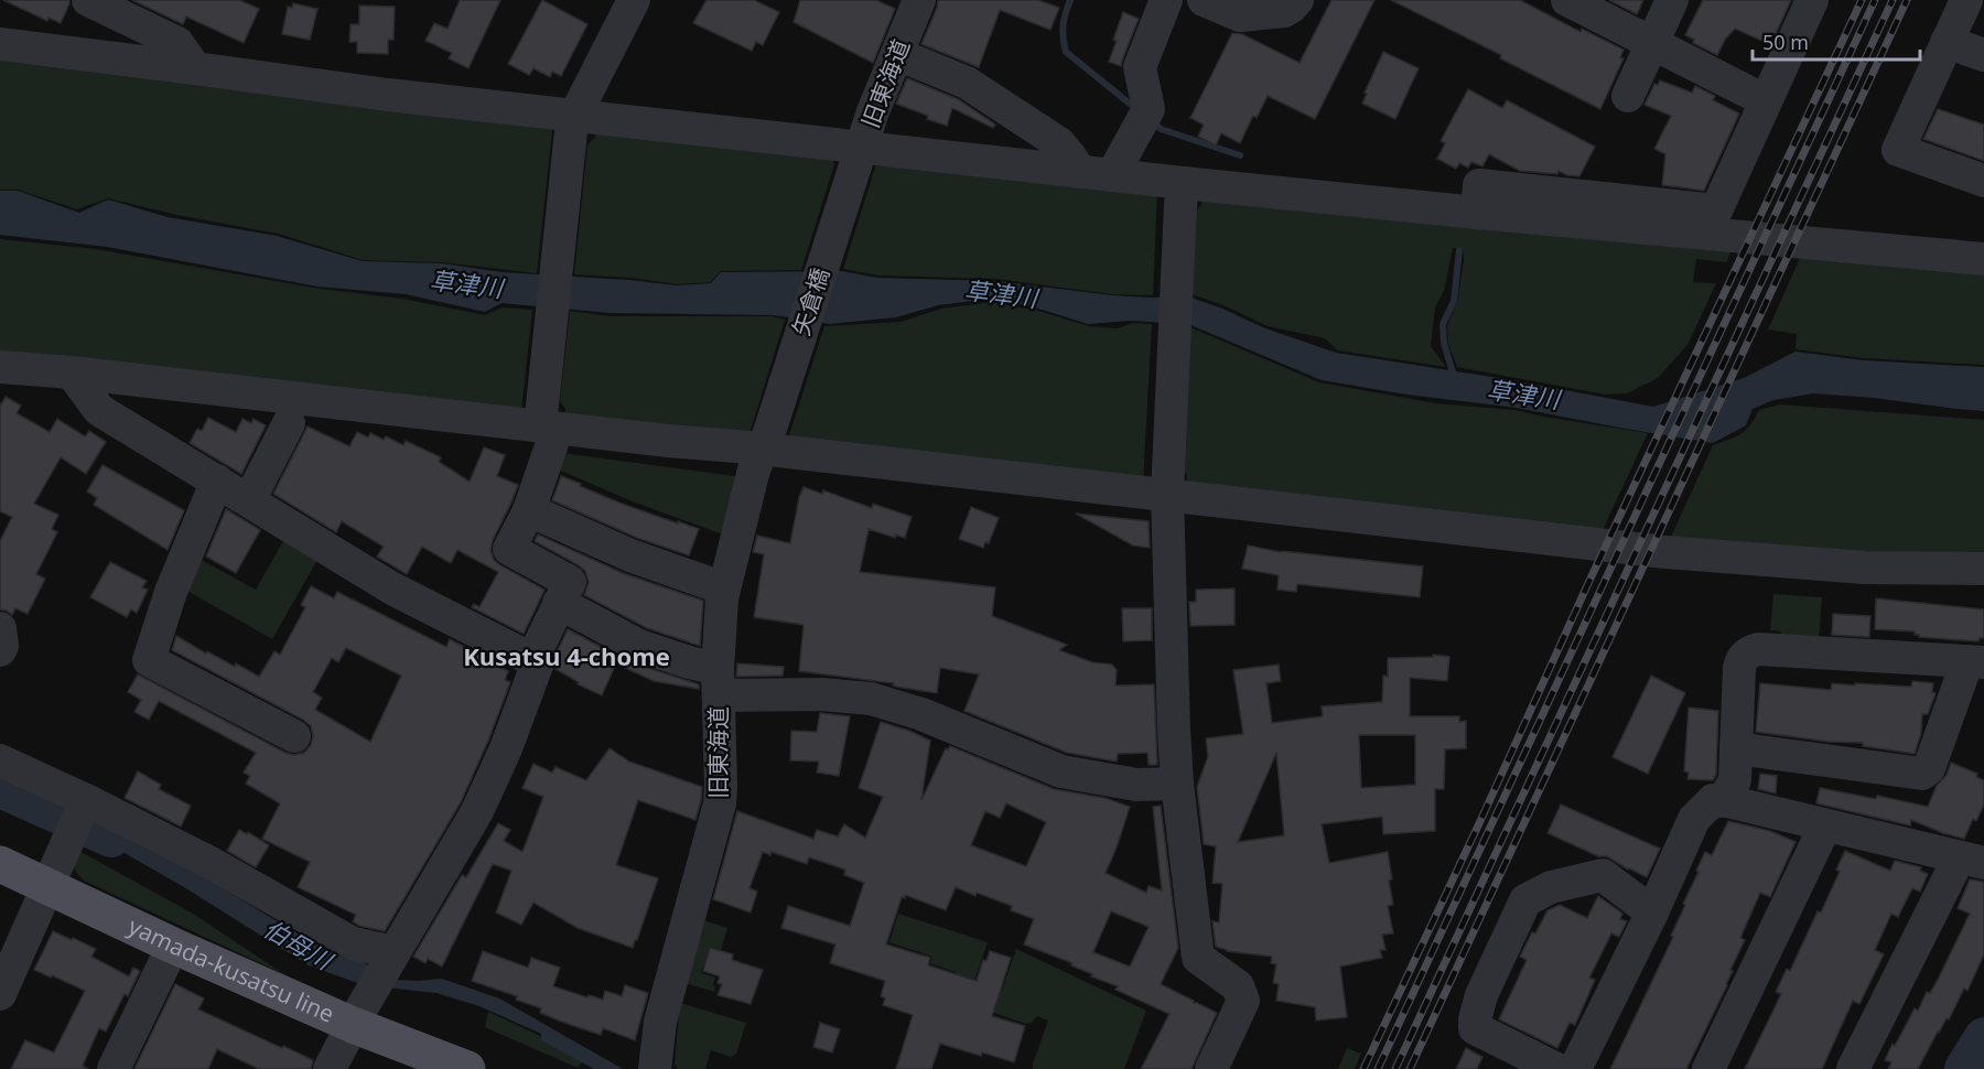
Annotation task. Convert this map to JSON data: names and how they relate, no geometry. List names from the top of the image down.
{
  "streets": {
    "main road": ["yamada-kusatsu line"],
    "street": ["旧東海道", "矢倉橋"]
  },
  "crossings": [
    ["旧東海道", "矢倉橋"]
  ],
  "districts": ["Kusatsu 4-chome"],
  "water": ["草津川", "伯母川"],
  "scale_bar": "50 m"
}
